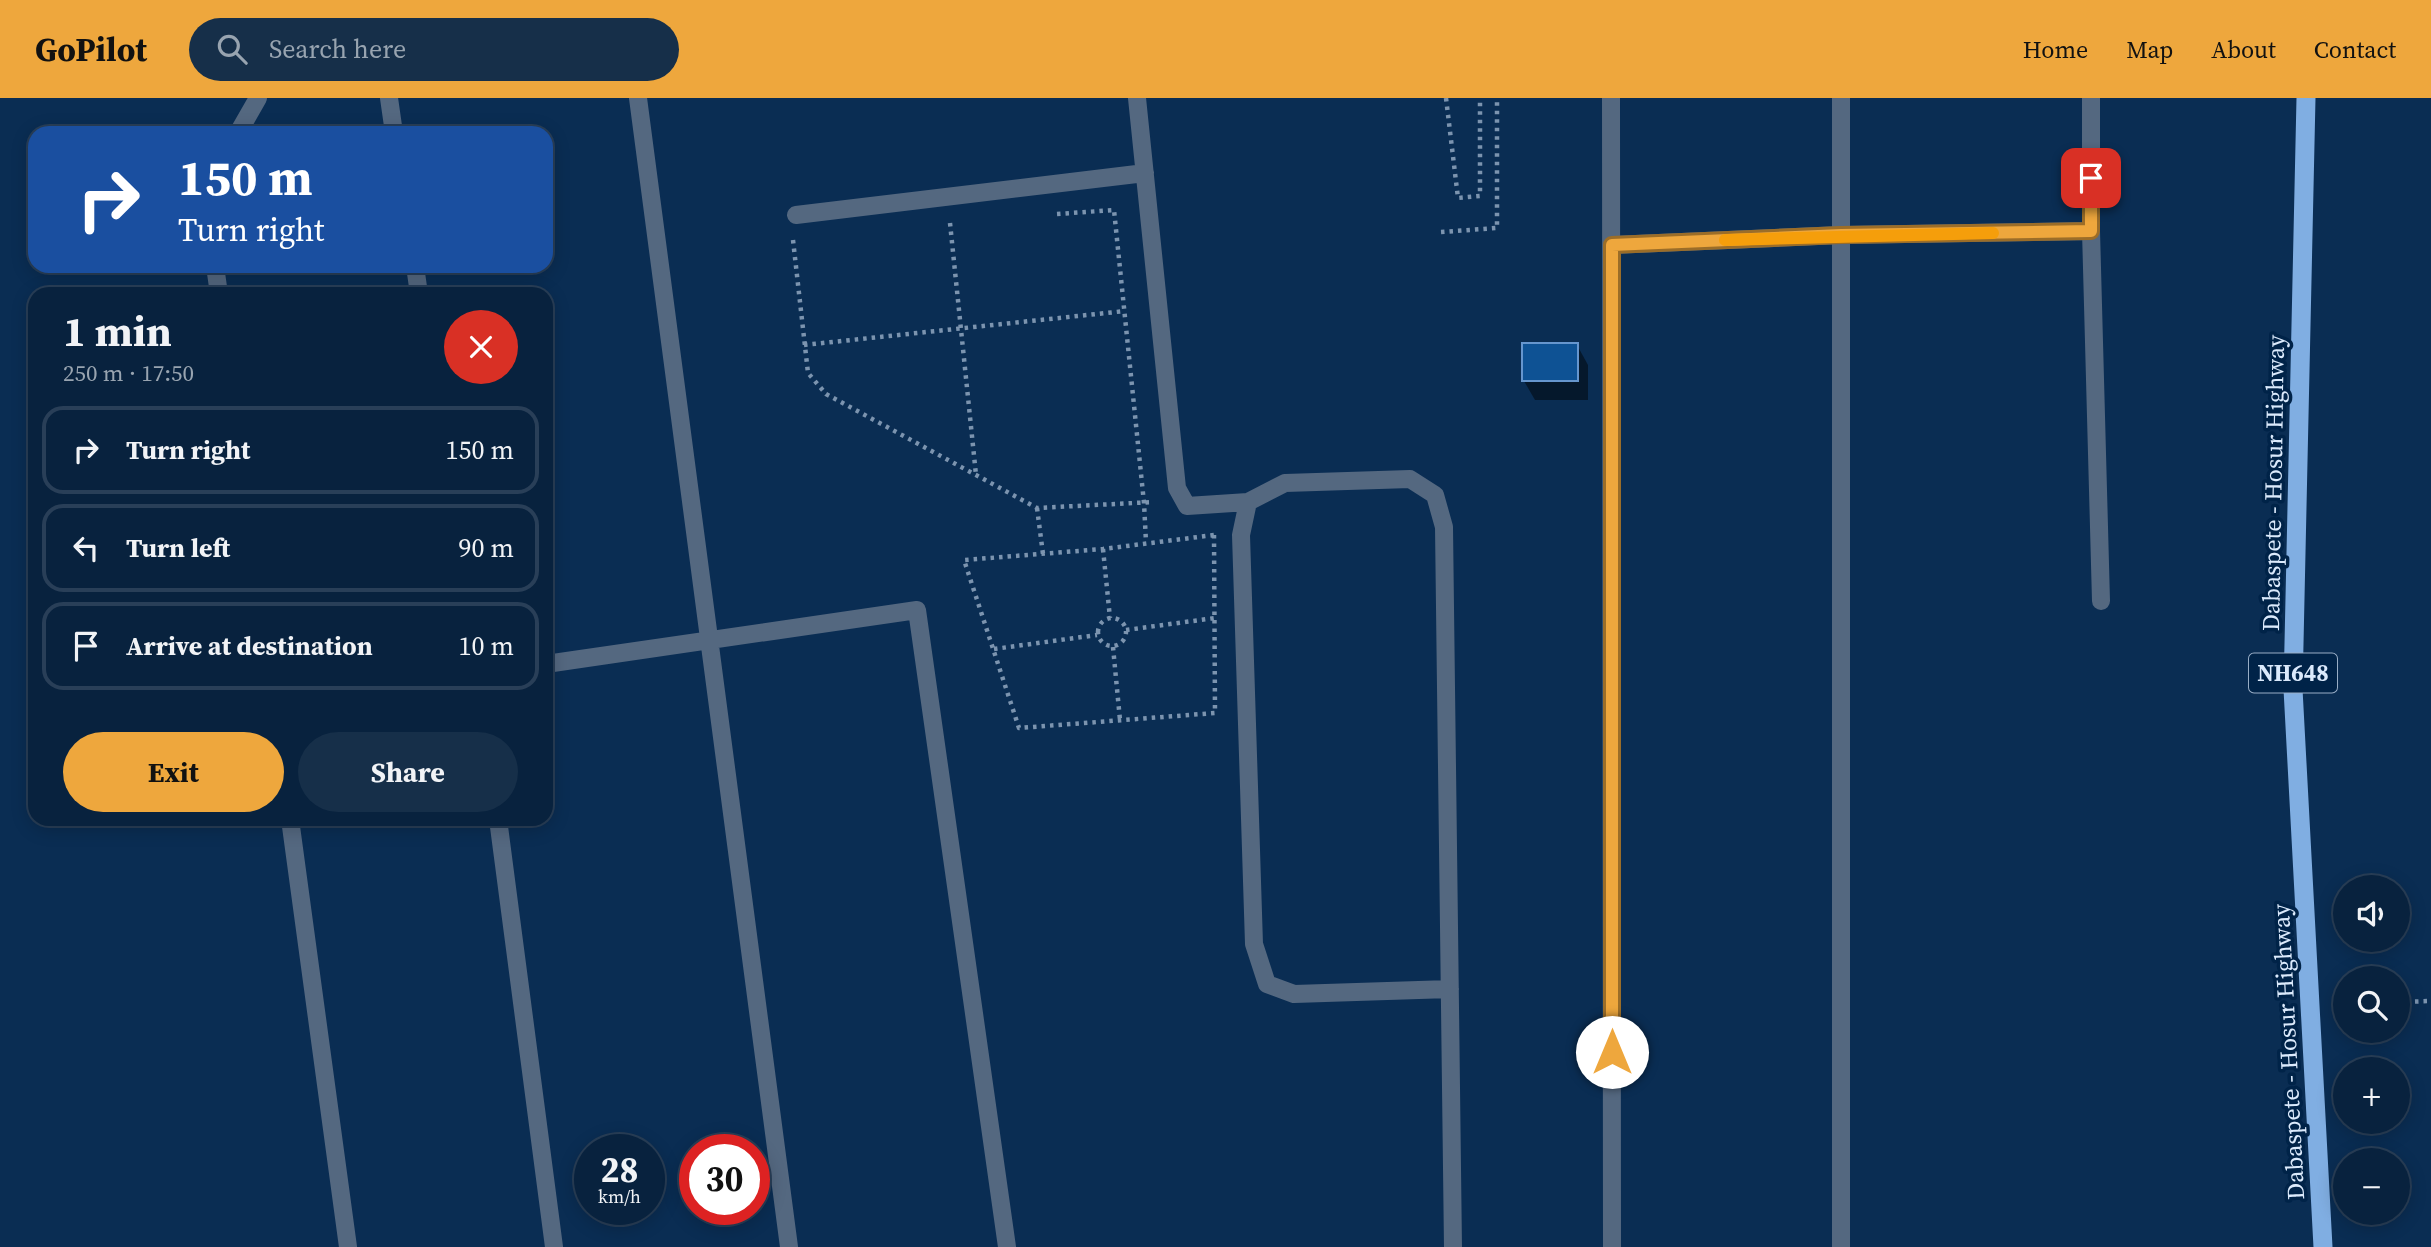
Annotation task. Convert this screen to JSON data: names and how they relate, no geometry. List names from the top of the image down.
{
  "streets": {
    "highway": ["Dabaspete - Hosur Highway", "NH648"]
  },
  "page": {
    "header": "GoPilot",
    "search": "Search here",
    "nav": [
      "Home",
      "Map",
      "About",
      "Contact"
    ],
    "turn": ["150 m", "Turn right"],
    "heading": ["1 min", "250 m · 17:50"],
    "list": [
      {
        "name": "Turn right",
        "value": "150 m"
      },
      {
        "name": "Turn left",
        "value": "90 m"
      },
      {
        "name": "Arrive at destination",
        "value": "10 m"
      }
    ],
    "buttons": ["Exit", "Share"],
    "map_buttons": ["+", "−"],
    "speed": "28 km/h",
    "limit": "30"
  }
}
